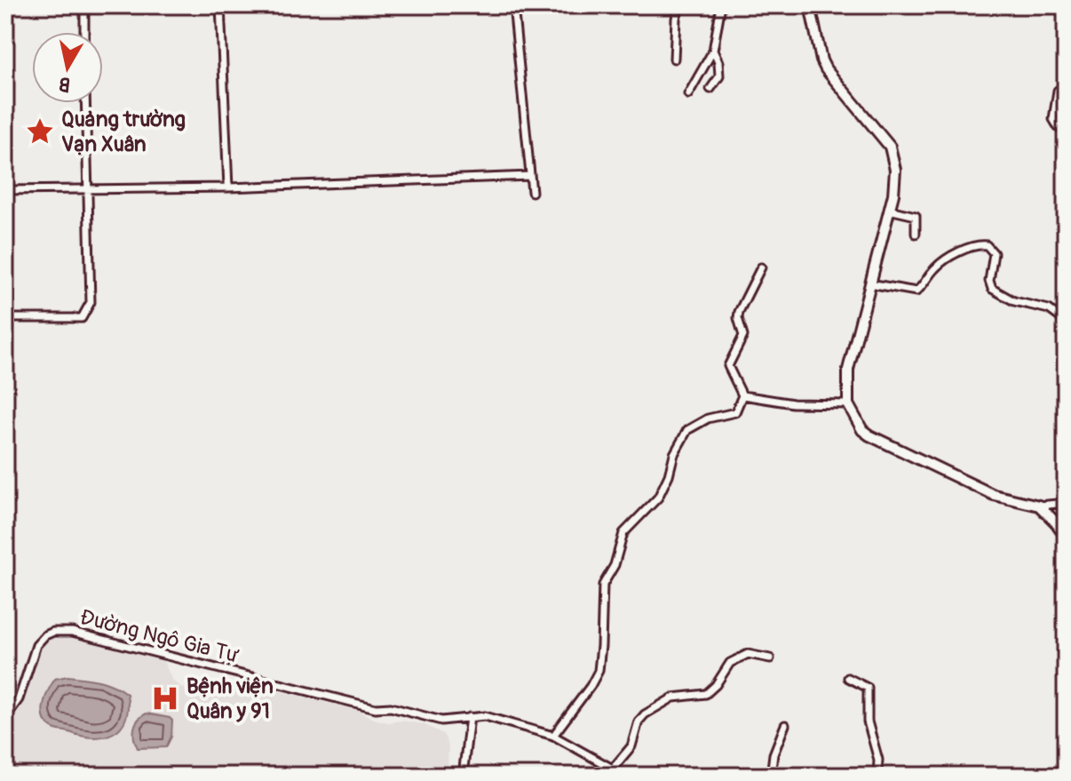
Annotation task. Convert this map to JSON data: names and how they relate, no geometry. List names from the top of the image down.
{
  "streets": {
    "street": ["Đường Ngô Gia Tự"]
  },
  "places": {
    "place": ["Quảng trường Vạn Xuân"],
    "hospital": ["Bệnh viện Quân y 91"]
  },
  "north": "bottom"
}
